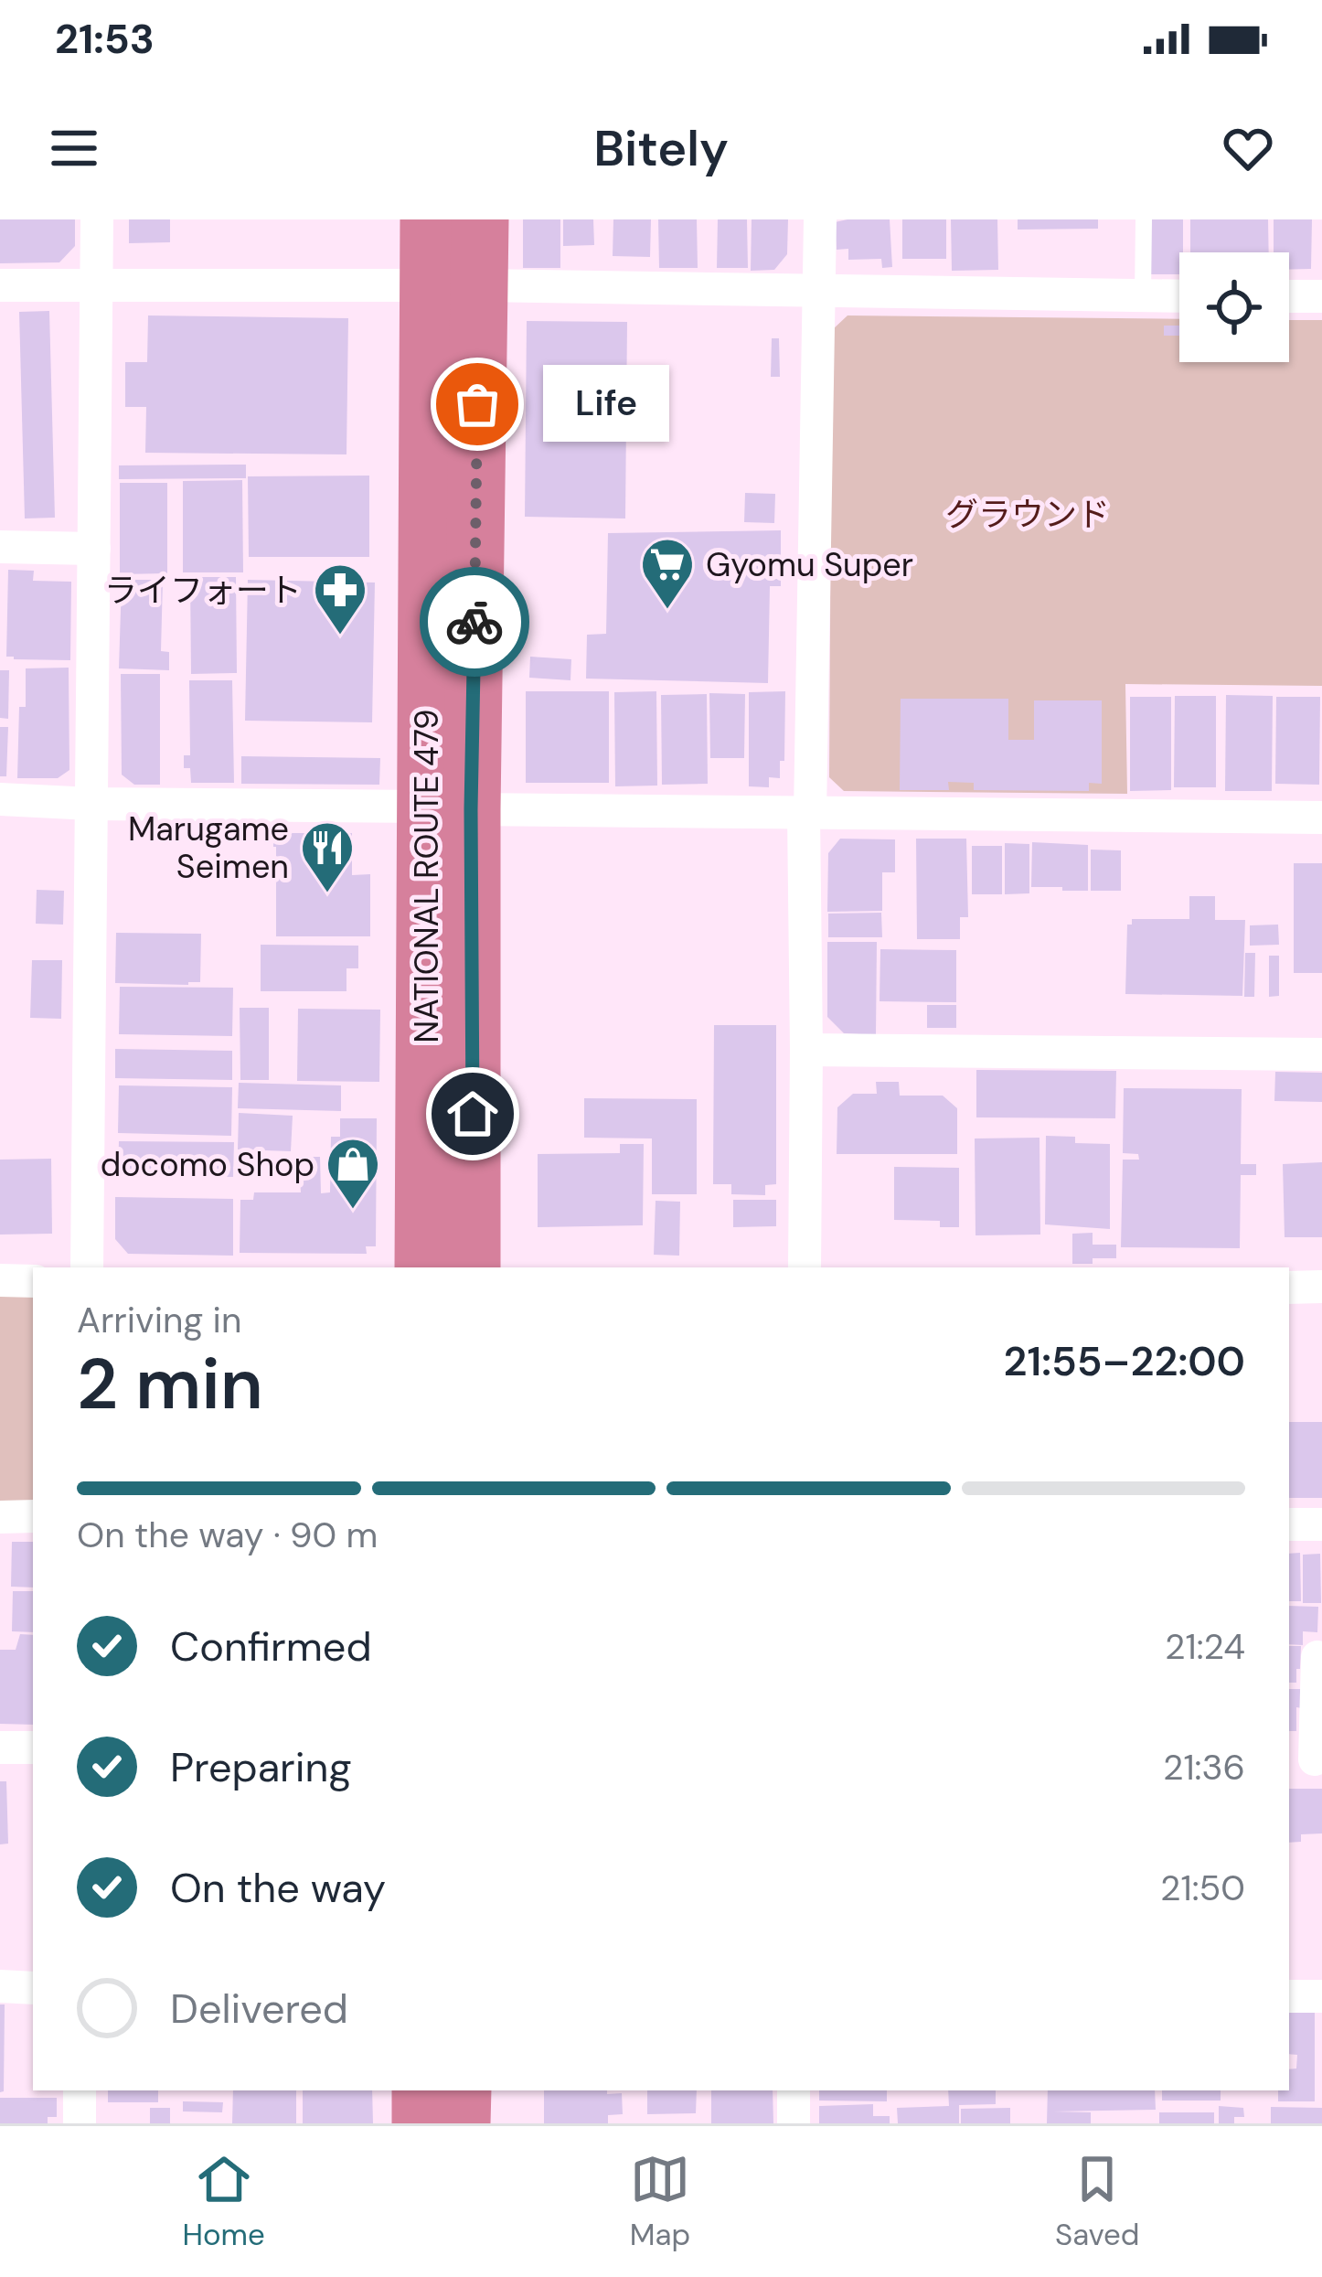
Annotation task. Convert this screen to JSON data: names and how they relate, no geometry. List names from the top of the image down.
{
  "streets": {
    "highway": ["NATIONAL ROUTE 479"]
  },
  "parks": ["グラウンド"],
  "places": {
    "other": ["Life"],
    "supermarket": ["Gyomu Super"],
    "pharmacy": ["ライフォート"],
    "restaurant": ["Marugame Seimen"],
    "shop": ["docomo Shop"]
  },
  "page": {
    "status": "21:53",
    "header": "Bitely",
    "bubble": "Life",
    "heading": ["2 min", "Arriving in", "21:55–22:00"],
    "bar": "On the way · 90 m",
    "list": [
      ["Confirmed", "21:24"],
      ["Preparing", "21:36"],
      ["On the way", "21:50"],
      "Delivered"
    ],
    "tabs": ["Home", "Map", "Saved"]
  }
}
